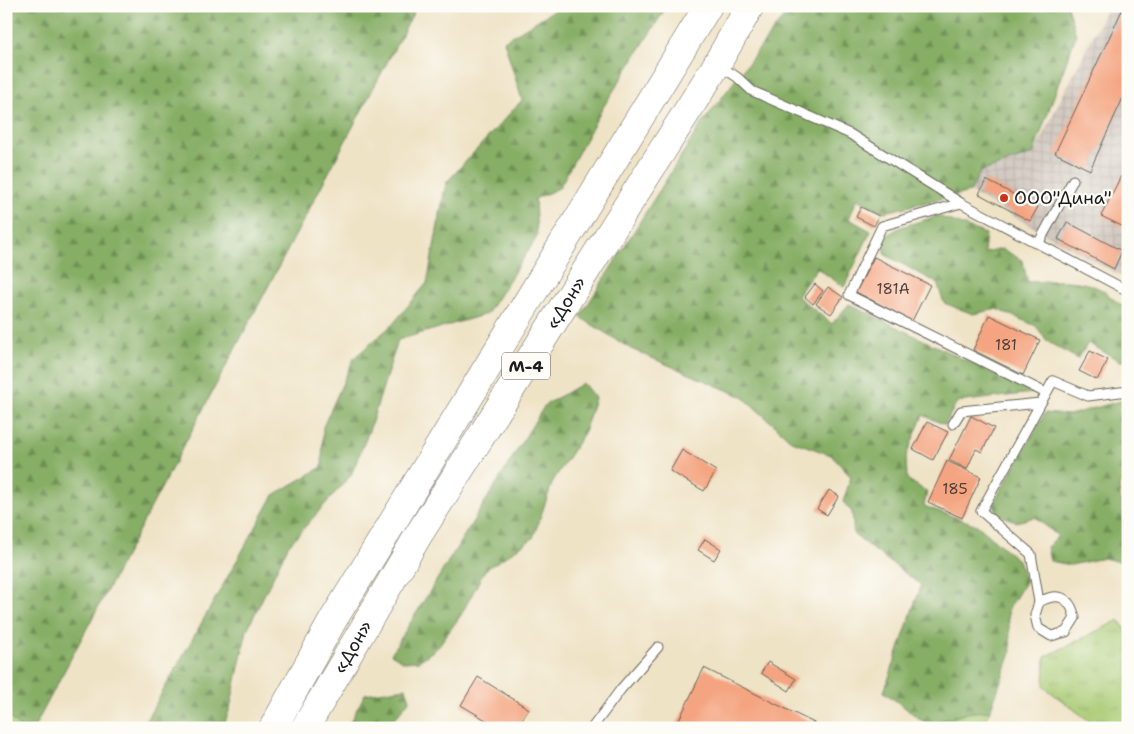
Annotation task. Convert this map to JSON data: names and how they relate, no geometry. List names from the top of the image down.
{
  "streets": {
    "highway": ["«Дон»", "М-4"]
  },
  "places": ["ООО\"Дина\""],
  "house_numbers": ["181А", "181", "185"]
}
